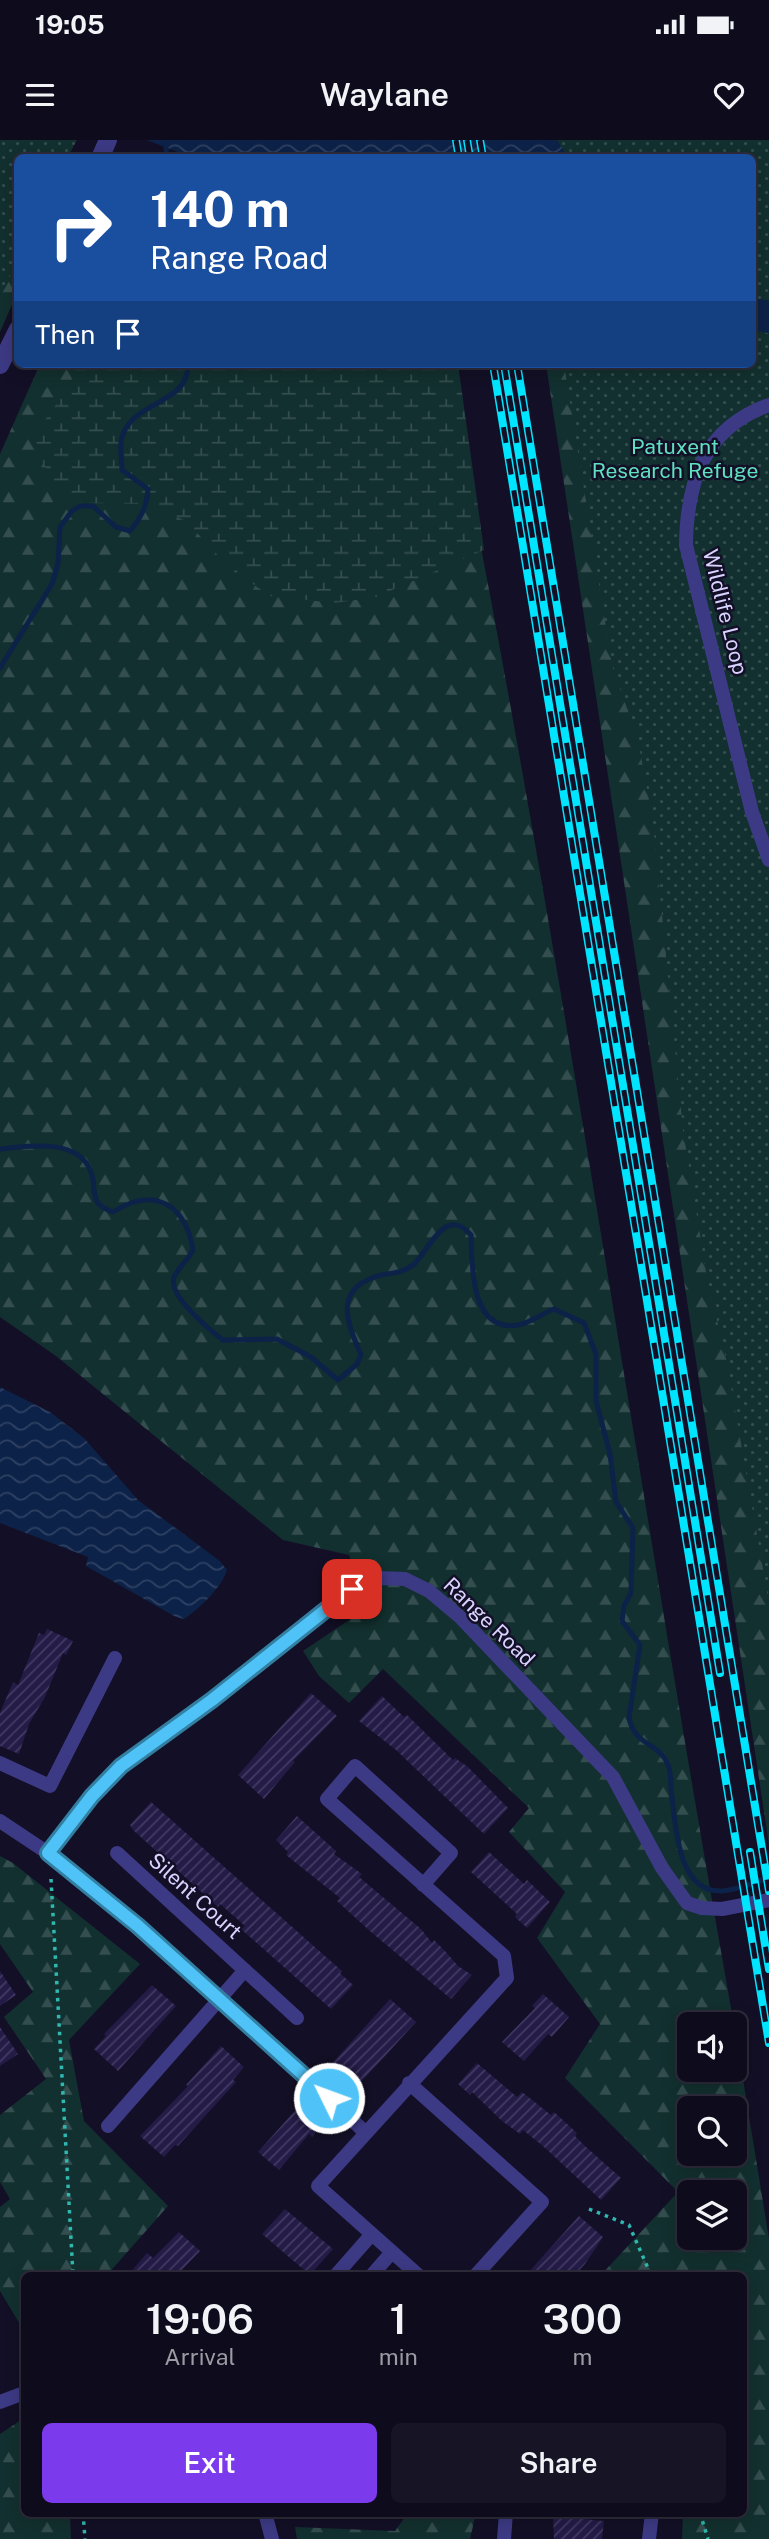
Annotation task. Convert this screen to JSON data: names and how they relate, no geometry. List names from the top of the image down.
{
  "streets": {
    "street": ["Wildlife Loop", "Range Road", "Silent Court"]
  },
  "parks": ["Patuxent Research Refuge"],
  "page": {
    "status": "19:05",
    "header": "Waylane",
    "turn": ["140 m", "Range Road"],
    "then": "Then",
    "eta": [
      "19:06",
      "Arrival",
      "1",
      "min",
      "300",
      "m"
    ],
    "buttons": ["Exit", "Share"]
  }
}
